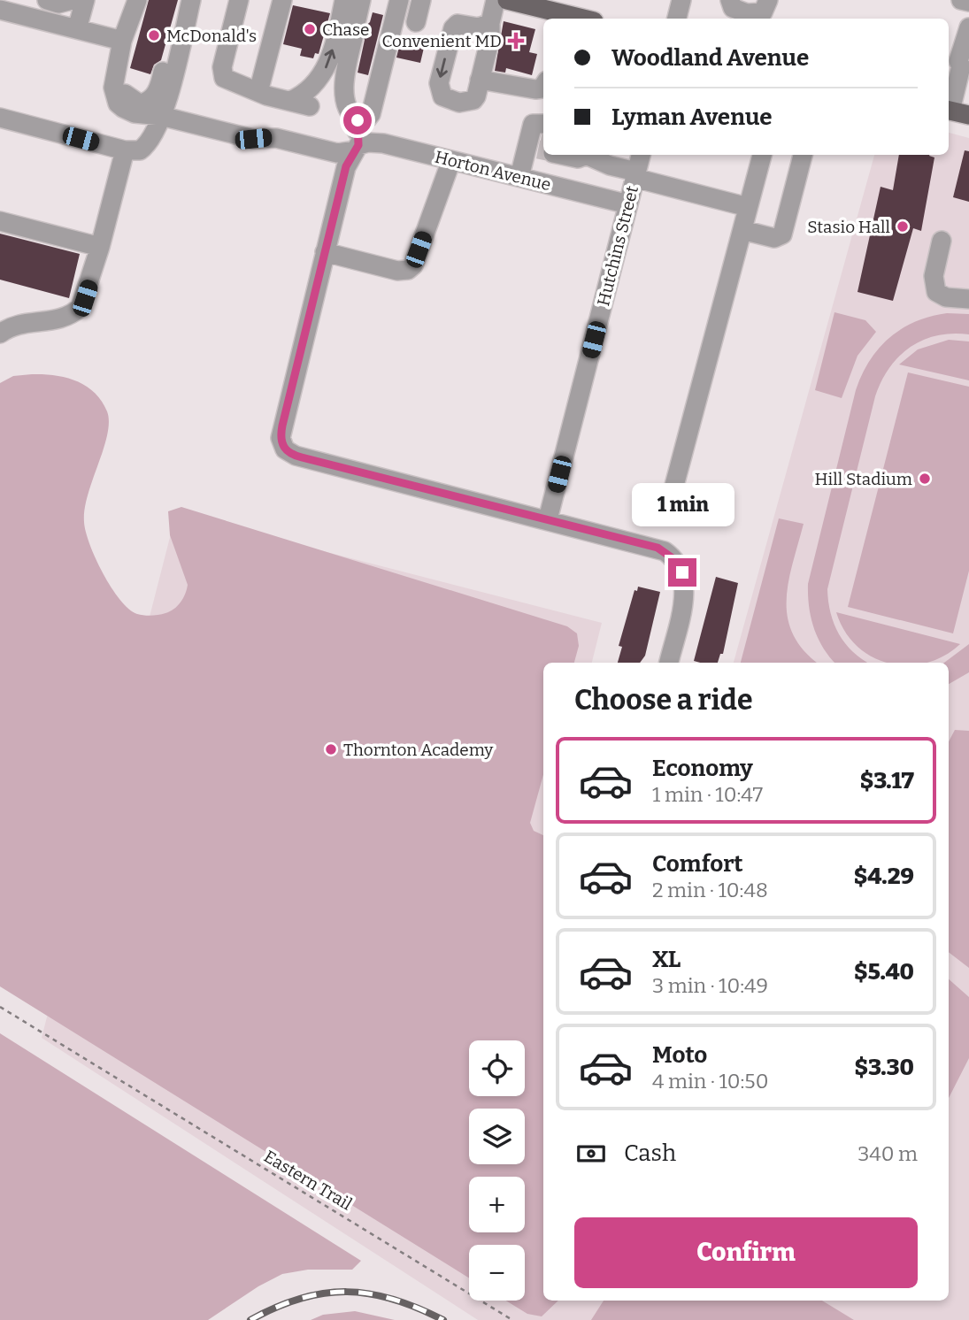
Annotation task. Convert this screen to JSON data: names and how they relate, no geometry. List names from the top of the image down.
{
  "streets": {
    "street": ["Horton Avenue", "Hutchins Street"],
    "path": ["Eastern Trail"]
  },
  "crossings": [
    ["Horton Avenue", "Hutchins Street"]
  ],
  "places": {
    "other": [
      "Chase",
      "McDonald's",
      "Stasio Hall",
      "Hill Stadium",
      "Thornton Academy"
    ],
    "health": ["Convenient MD"]
  },
  "page": {
    "banner": ["Woodland Avenue", "Lyman Avenue"],
    "bubble": "1 min",
    "heading": "Choose a ride",
    "list": [
      {
        "name": "Economy",
        "note": "1 min · 10:47",
        "value": "$3.17"
      },
      {
        "name": "Comfort",
        "note": "2 min · 10:48",
        "value": "$4.29"
      },
      {
        "name": "XL",
        "note": "3 min · 10:49",
        "value": "$5.40"
      },
      {
        "name": "Moto",
        "note": "4 min · 10:50",
        "value": "$3.30"
      }
    ],
    "map_buttons": ["+", "−"],
    "pay": ["Cash", "340 m"],
    "buttons": "Confirm"
  }
}
